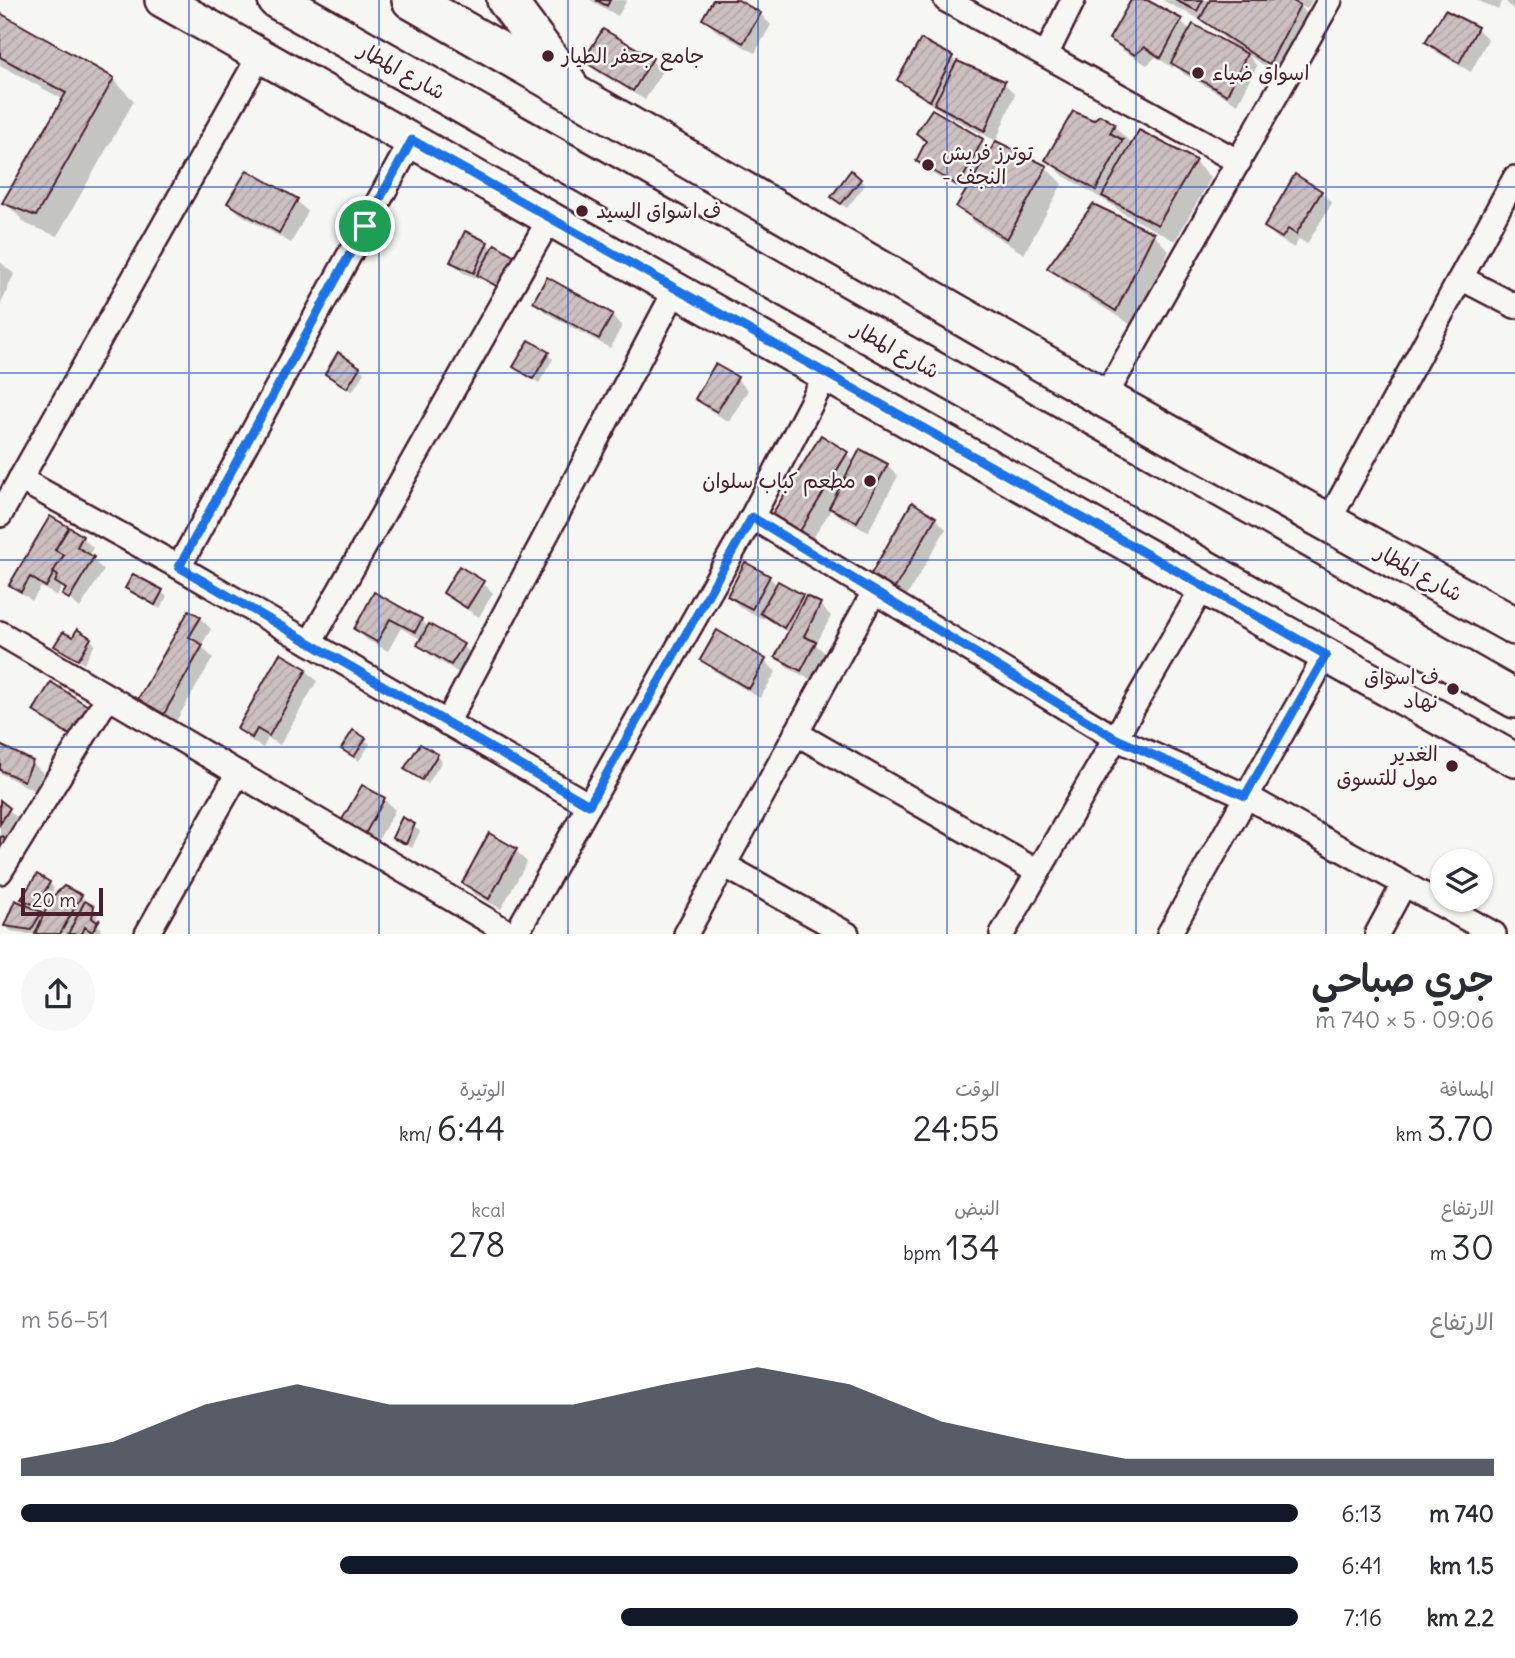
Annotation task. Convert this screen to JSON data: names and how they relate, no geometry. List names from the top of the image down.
{
  "streets": {
    "main road": ["شارع المطار"]
  },
  "places": [
    "جامع جعفر الطيار",
    "اسواق ضياء",
    "توترز فريش - النجف",
    "ف اسواق السيد",
    "مطعم كباب سلوان",
    "ف اسواق نهاد",
    "الغدير مول للتسوق"
  ],
  "scale_bar": "20 m",
  "page": {
    "scale": "20 m",
    "heading": ["جري صباحي", "09:06 · 5 × 740 m"],
    "stats": [
      ["المسافة", "3.70 km"],
      ["الوقت", "24:55"],
      ["الوتيرة", "6:44 /km"],
      ["الارتفاع", "30 m"],
      ["النبض", "134 bpm"],
      ["kcal", "278"]
    ],
    "chart": ["الارتفاع", "51–56 m"],
    "list": [
      {
        "name": "740 m",
        "note": "6:13"
      },
      {
        "name": "1.5 km",
        "note": "6:41"
      },
      {
        "name": "2.2 km",
        "note": "7:16"
      }
    ]
  }
}
